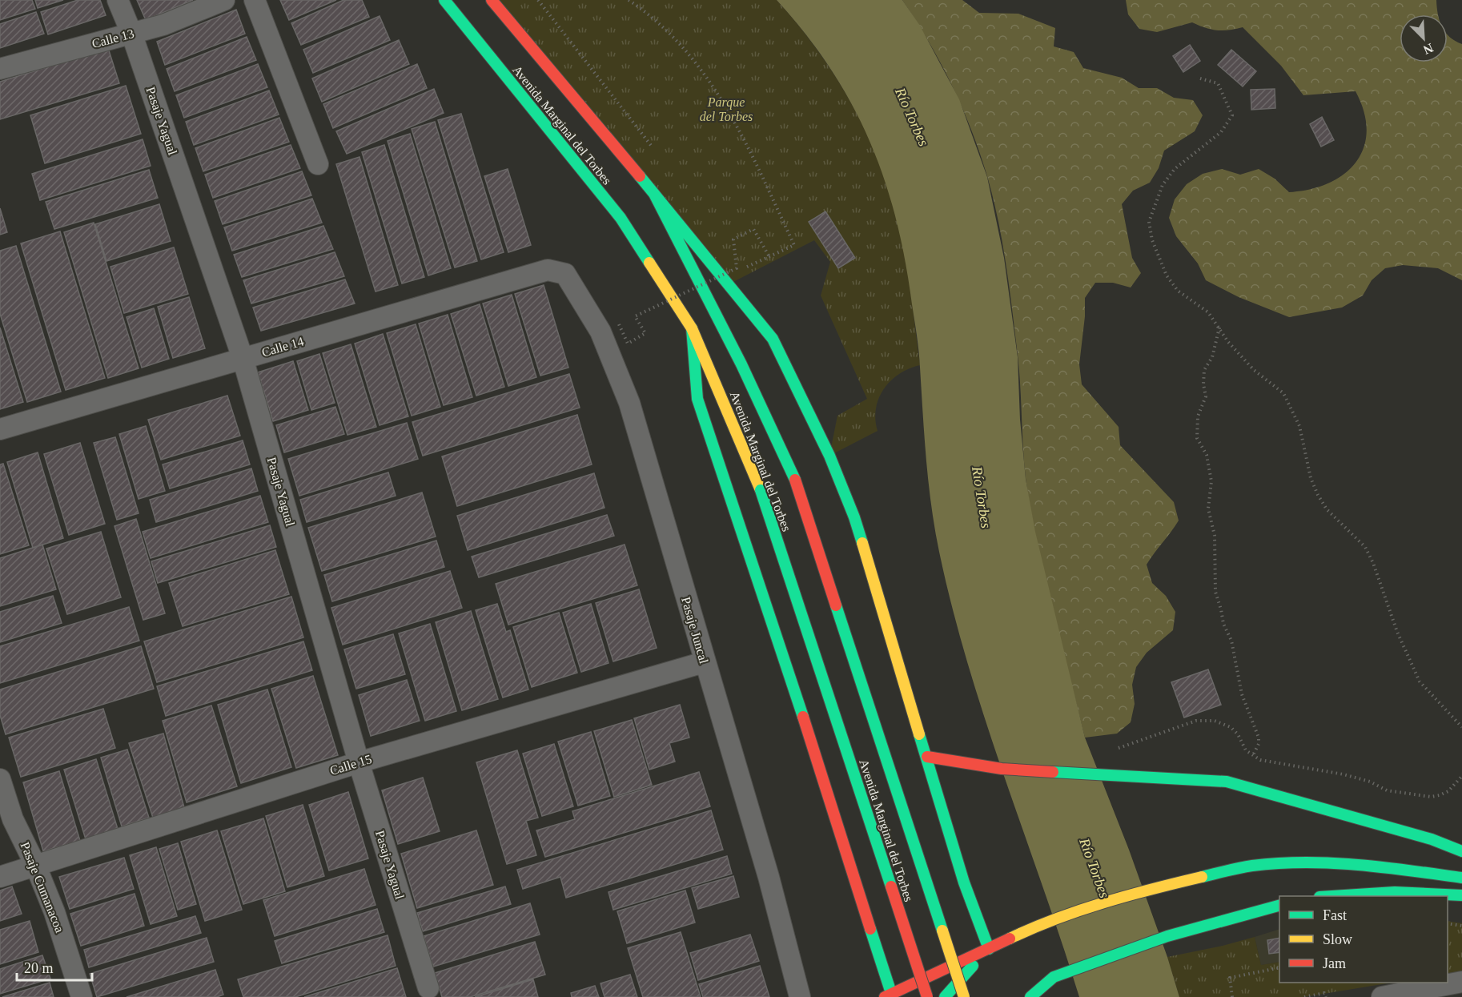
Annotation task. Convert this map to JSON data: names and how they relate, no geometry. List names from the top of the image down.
{
  "streets": {
    "highway": ["Avenida Marginal del Torbes"],
    "street": [
      "Calle 13",
      "Pasaje Yagual",
      "Calle 14",
      "Pasaje Juncal",
      "Calle 15",
      "Pasaje Cumanacoa"
    ]
  },
  "crossings": [
    ["Calle 13", "Pasaje Yagual"],
    ["Pasaje Yagual", "Calle 14"],
    ["Pasaje Yagual", "Calle 15"],
    ["Calle 14", "Pasaje Juncal"],
    ["Pasaje Juncal", "Calle 15"],
    ["Calle 15", "Pasaje Cumanacoa"]
  ],
  "water": ["Río Torbes"],
  "parks": ["Parque del Torbes"],
  "legend": ["Fast", "Slow", "Jam"],
  "scale_bar": "20 m",
  "north": "bottom right"
}
